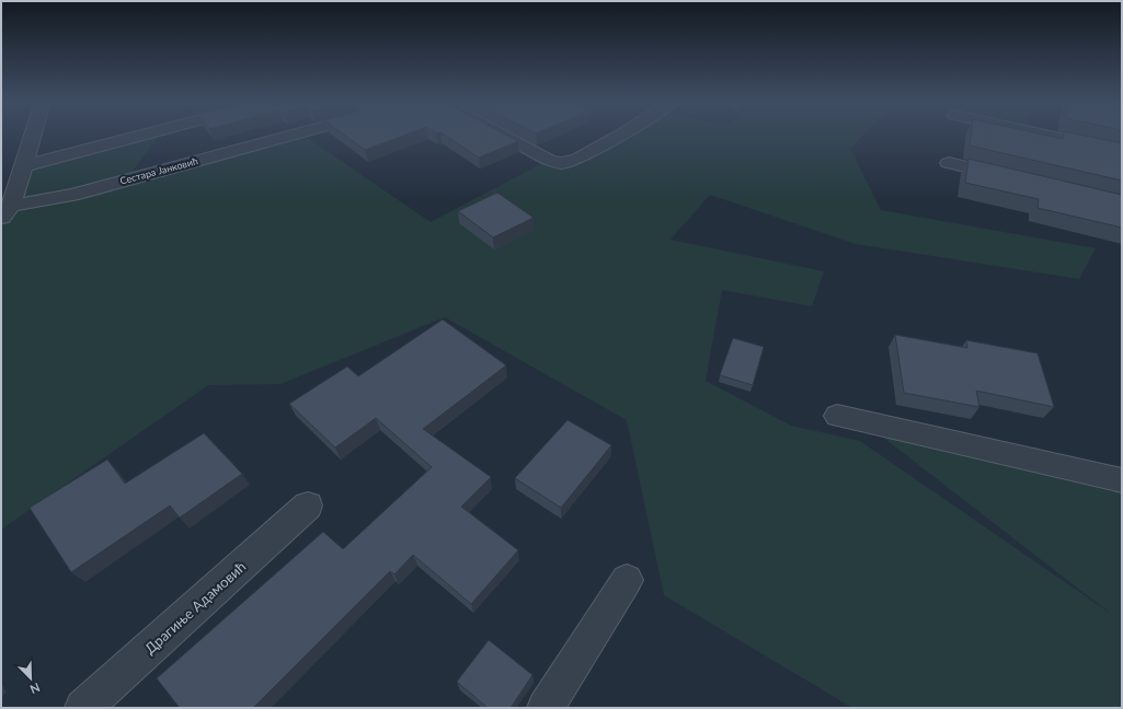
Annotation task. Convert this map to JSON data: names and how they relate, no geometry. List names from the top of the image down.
{
  "streets": {
    "street": ["Сестара Јанковић", "Драгиње Адамовић"]
  },
  "north": "bottom right"
}
